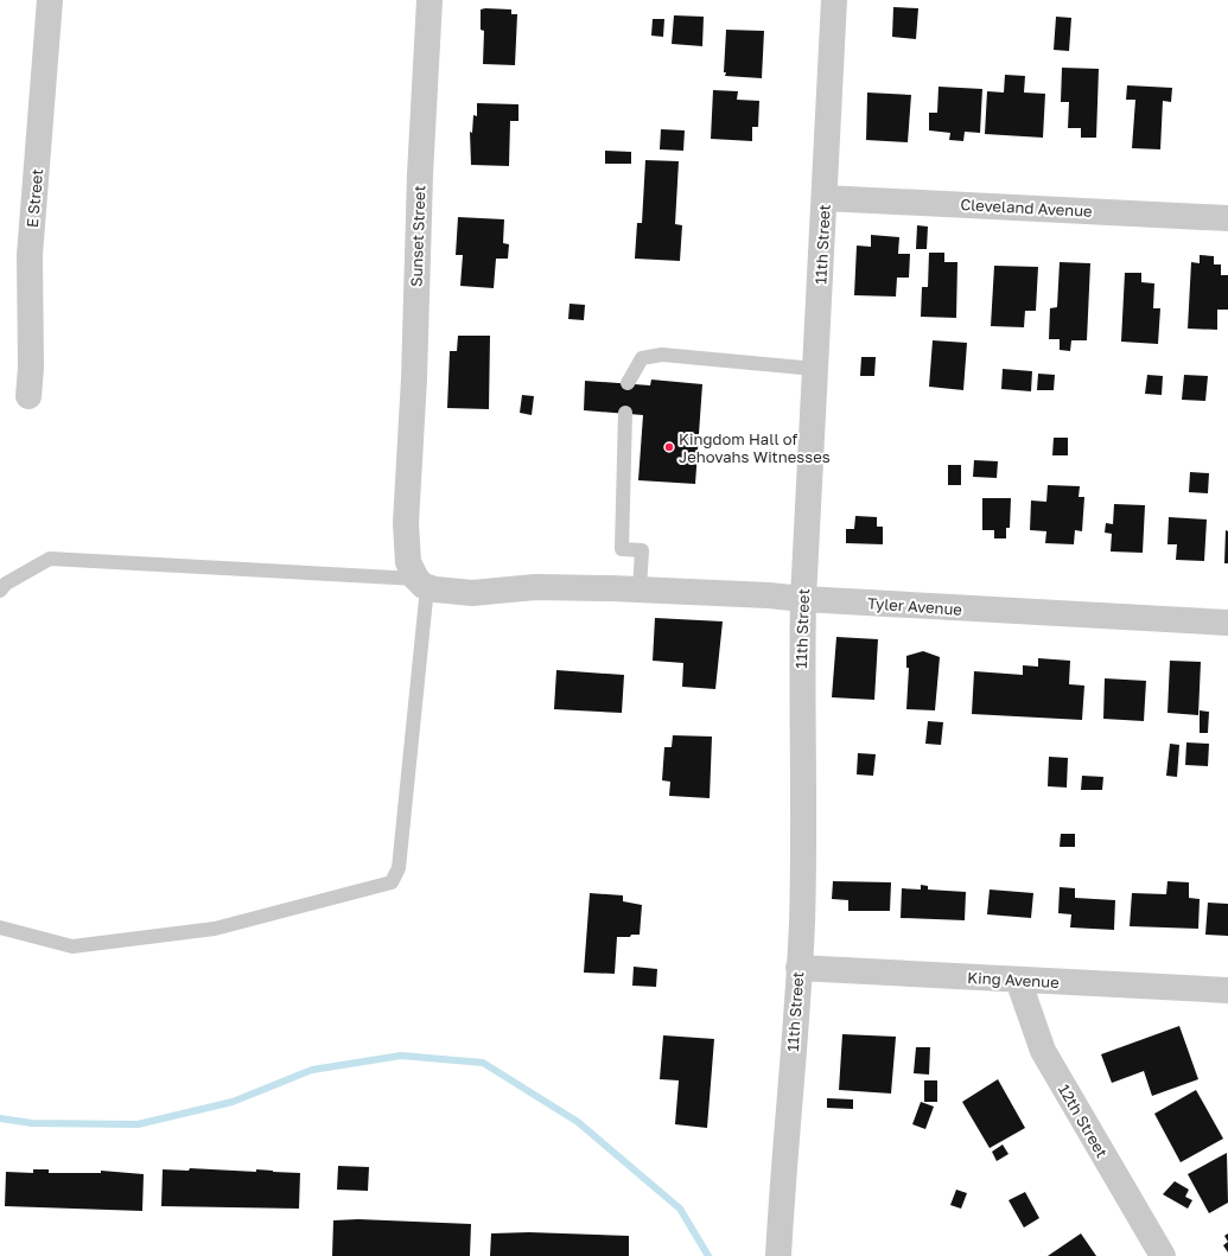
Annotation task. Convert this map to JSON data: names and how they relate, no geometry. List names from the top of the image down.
{
  "streets": {
    "street": [
      "E Street",
      "Cleveland Avenue",
      "Sunset Street",
      "11th Street",
      "Tyler Avenue",
      "King Avenue",
      "12th Street"
    ]
  },
  "crossings": [
    ["Cleveland Avenue", "11th Street"],
    ["Sunset Street", "Tyler Avenue"],
    ["11th Street", "Tyler Avenue"],
    ["11th Street", "King Avenue"],
    ["King Avenue", "12th Street"]
  ],
  "places": ["Kingdom Hall of Jehovahs Witnesses"]
}
